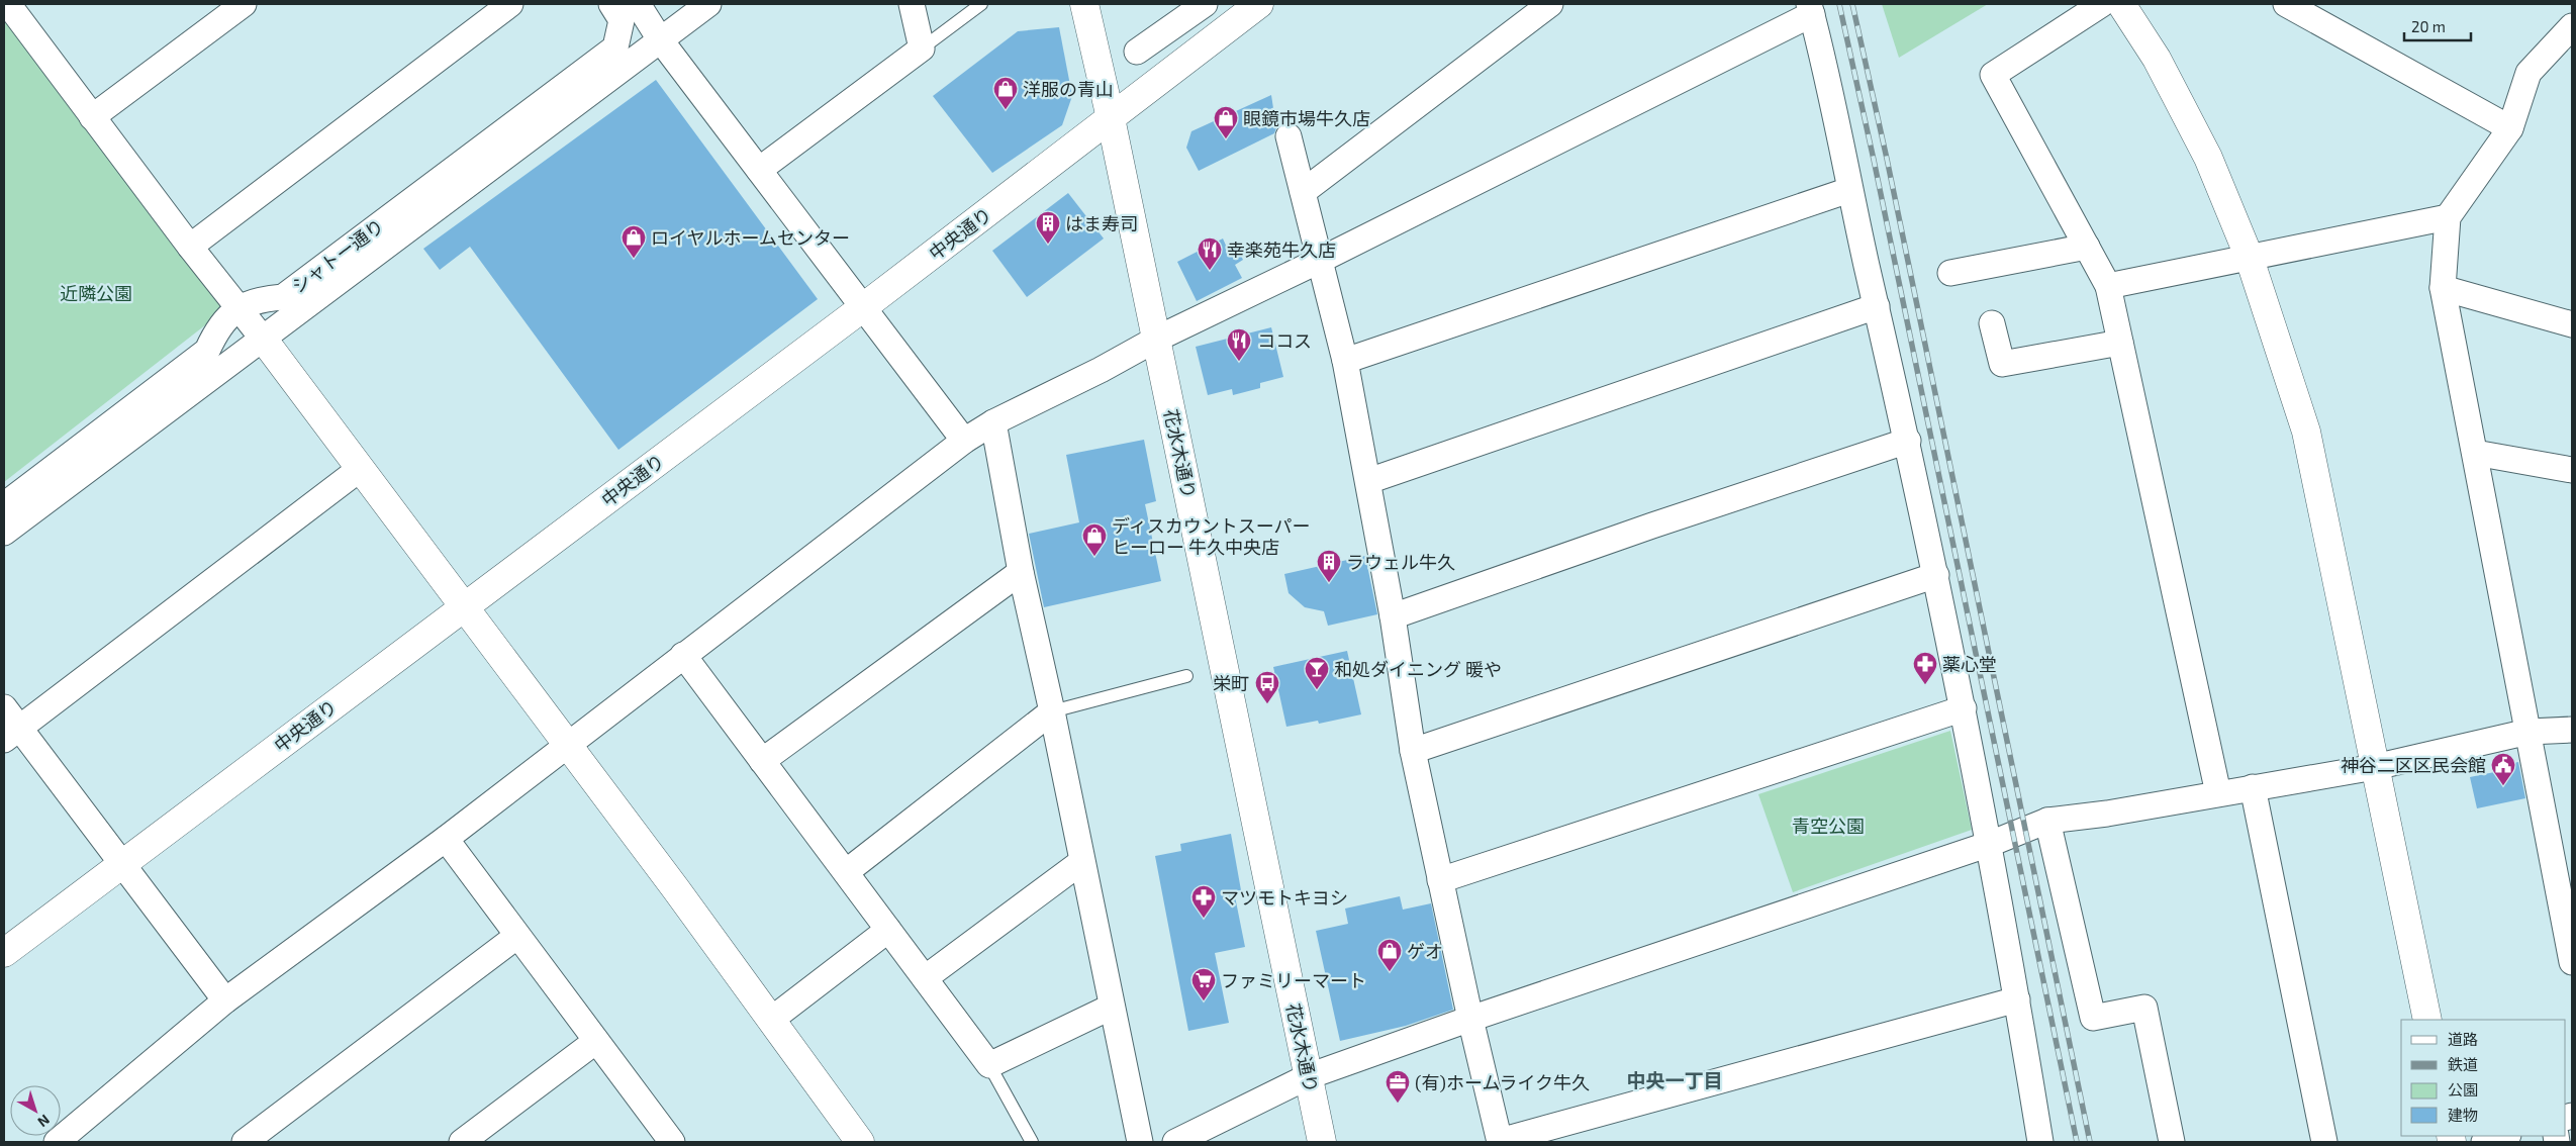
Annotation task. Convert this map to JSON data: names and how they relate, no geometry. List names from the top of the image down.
{
  "streets": {
    "street": ["中央通り", "シャトー通り", "花水木通り"]
  },
  "crossings": [
    ["中央通り", "花水木通り"]
  ],
  "districts": ["中央一丁目"],
  "parks": ["近隣公園", "青空公園"],
  "places": {
    "shop": [
      "洋服の青山",
      "眼鏡市場牛久店",
      "ロイヤルホームセンター",
      "ディスカウントスーパー ヒーロー 牛久中央店",
      "ゲオ"
    ],
    "building": ["はま寿司", "ラウェル牛久"],
    "restaurant": ["幸楽苑牛久店", "ココス"],
    "pharmacy": ["薬心堂", "マツモトキヨシ"],
    "bar": ["和処ダイニング 暖や"],
    "bus stop": ["栄町"],
    "public building": ["神谷二区区民会館"],
    "supermarket": ["ファミリーマート"],
    "office": ["(有)ホームライク牛久"]
  },
  "legend": [
    "道路",
    "鉄道",
    "公園",
    "建物"
  ],
  "scale_bar": "20 m",
  "north": "bottom right"
}
